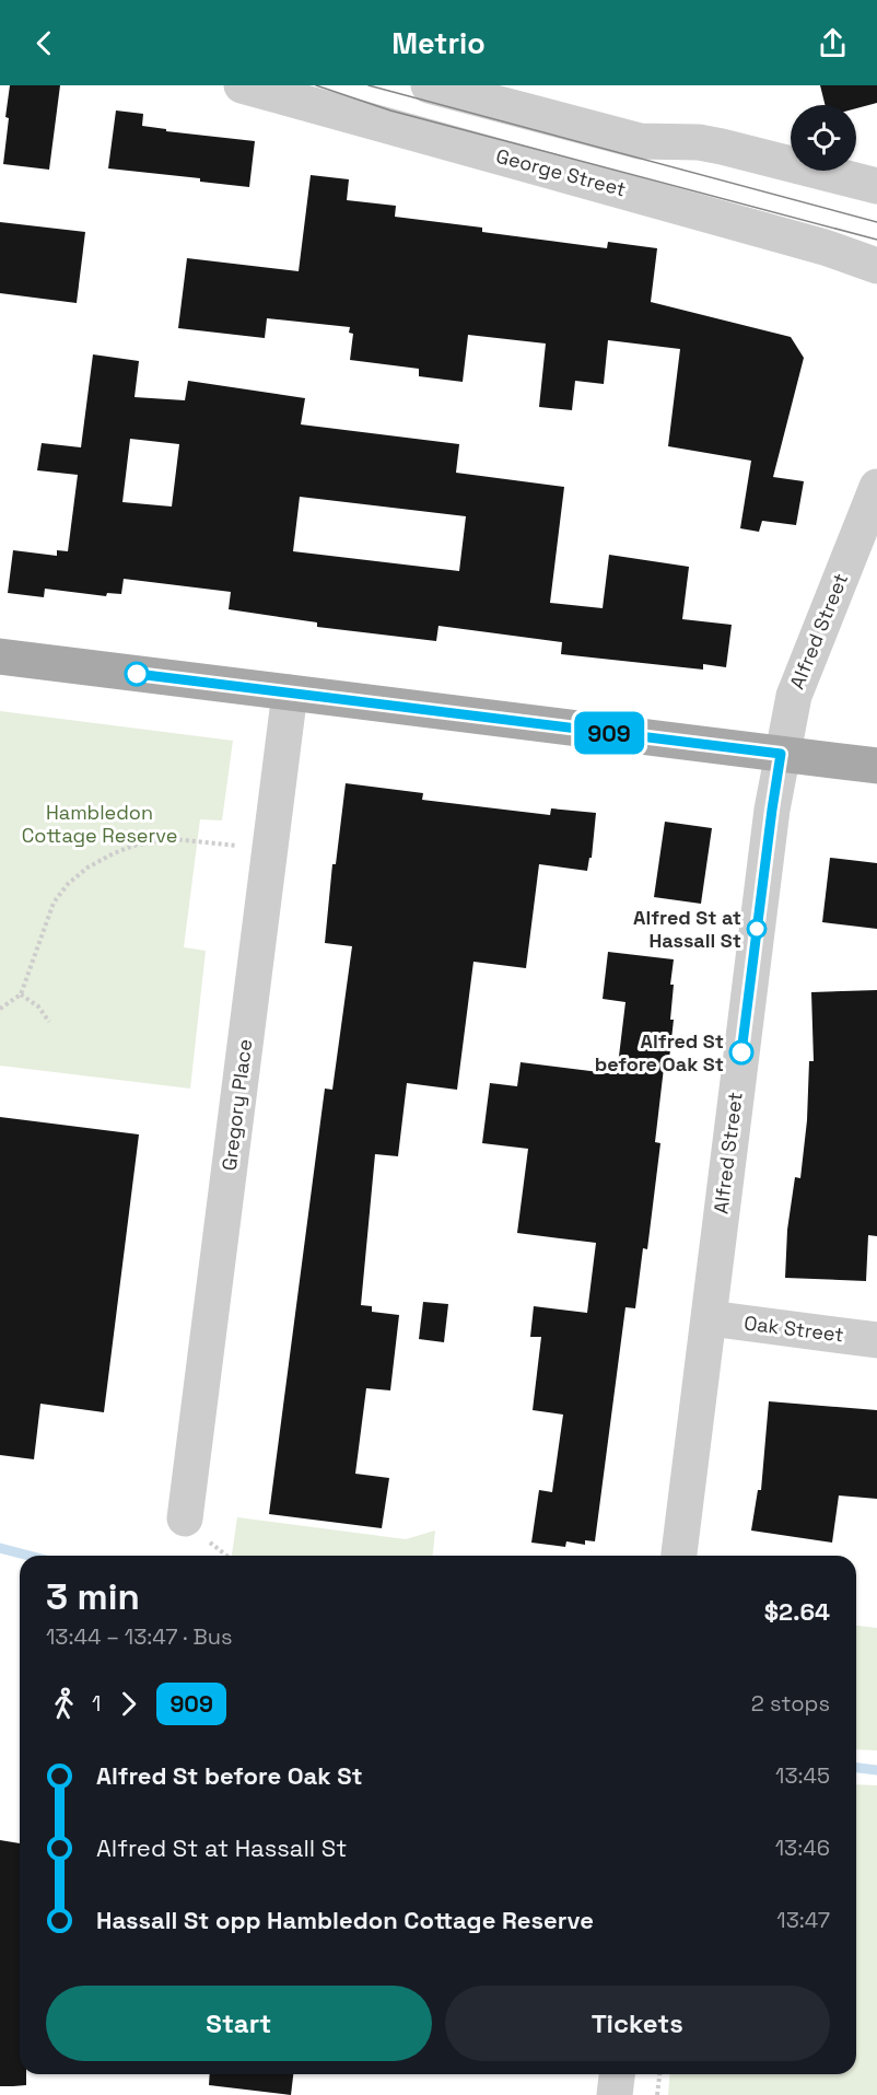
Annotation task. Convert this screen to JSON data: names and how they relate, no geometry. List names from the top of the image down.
{
  "streets": {
    "street": [
      "George Street",
      "Alfred Street",
      "Gregory Place",
      "Oak Street"
    ]
  },
  "crossings": [
    ["Alfred Street", "Oak Street"]
  ],
  "parks": ["Hambledon Cottage Reserve"],
  "places": ["Alfred St at Hassall St", "Alfred St before Oak St"],
  "lines": ["bus line 909"],
  "page": {
    "header": "Metrio",
    "on_map": "909",
    "heading": ["3 min", "13:44 – 13:47 · Bus", "$2.64"],
    "legs": ["1", "909", "2 stops"],
    "list": [
      {
        "name": "Alfred St before Oak St",
        "value": "13:45"
      },
      {
        "name": "Alfred St at Hassall St",
        "value": "13:46"
      },
      {
        "name": "Hassall St opp Hambledon Cottage Reserve",
        "value": "13:47"
      }
    ],
    "buttons": ["Start", "Tickets"]
  }
}
